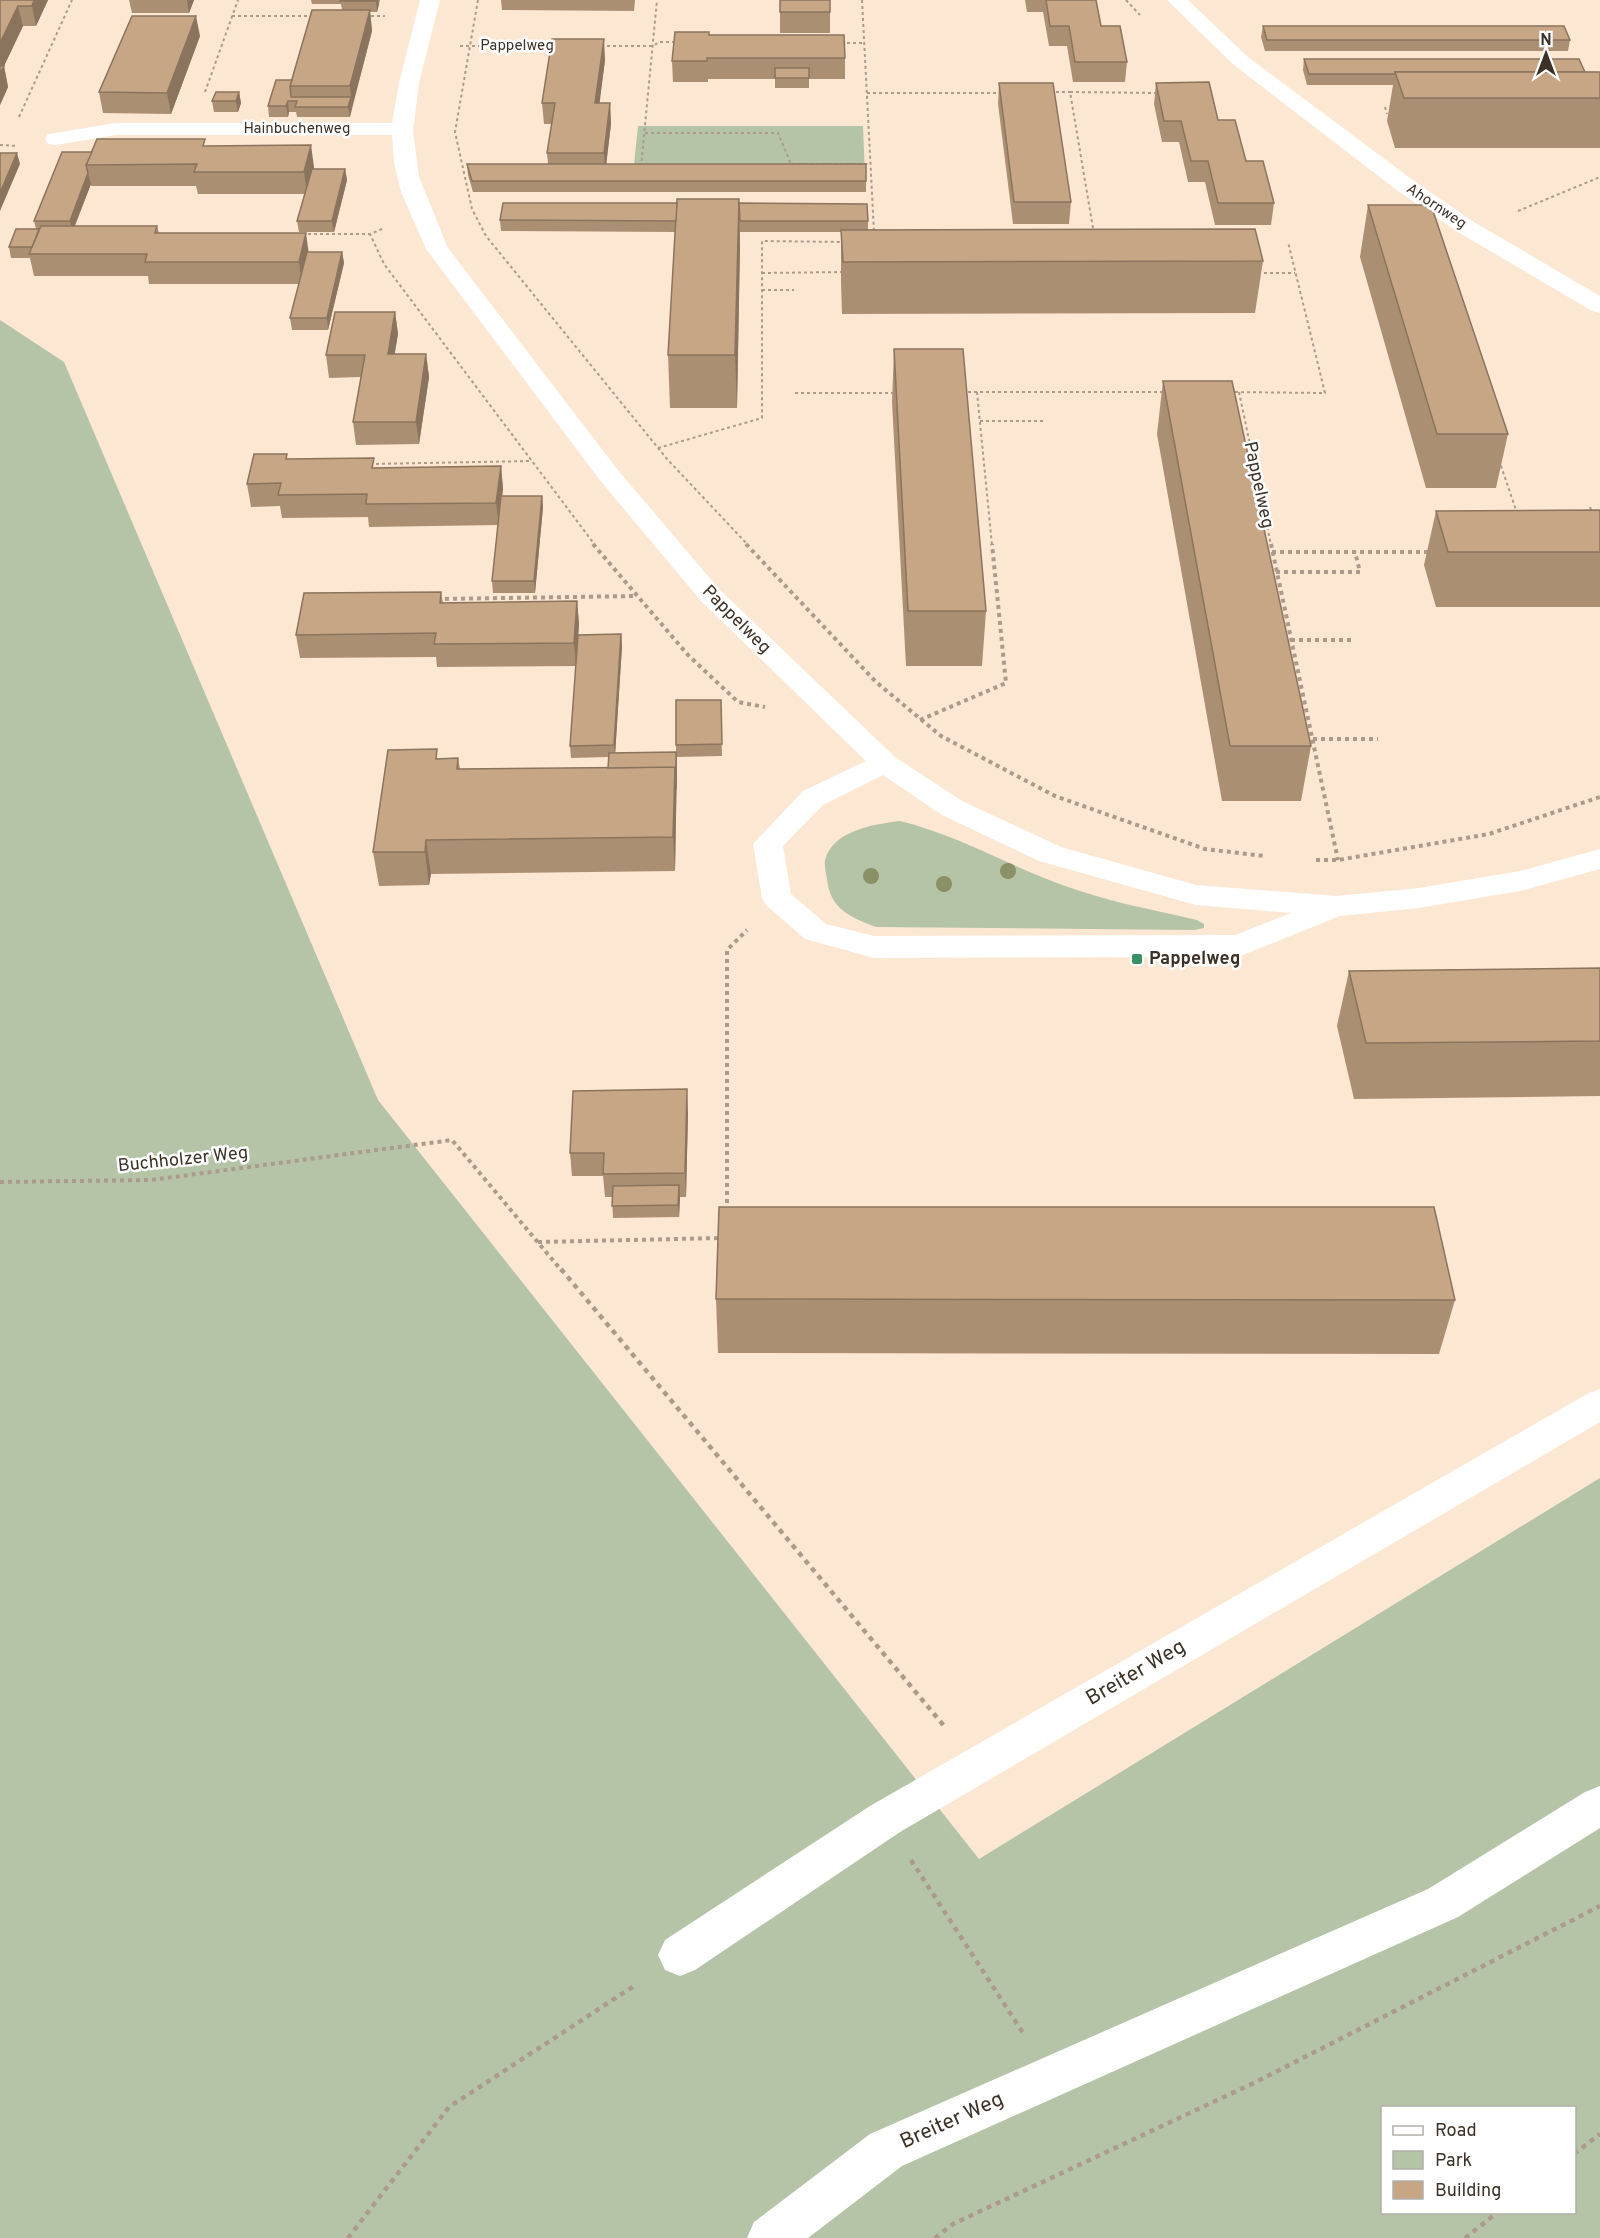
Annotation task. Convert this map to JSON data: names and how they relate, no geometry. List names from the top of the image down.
{
  "streets": {
    "street": [
      "Pappelweg",
      "Hainbuchenweg",
      "Ahornweg",
      "Breiter Weg"
    ],
    "path": ["Buchholzer Weg"]
  },
  "crossings": [
    ["Pappelweg", "Hainbuchenweg"]
  ],
  "places": {
    "transit": ["Pappelweg"]
  },
  "legend": ["Road", "Park", "Building"],
  "north": "top"
}
